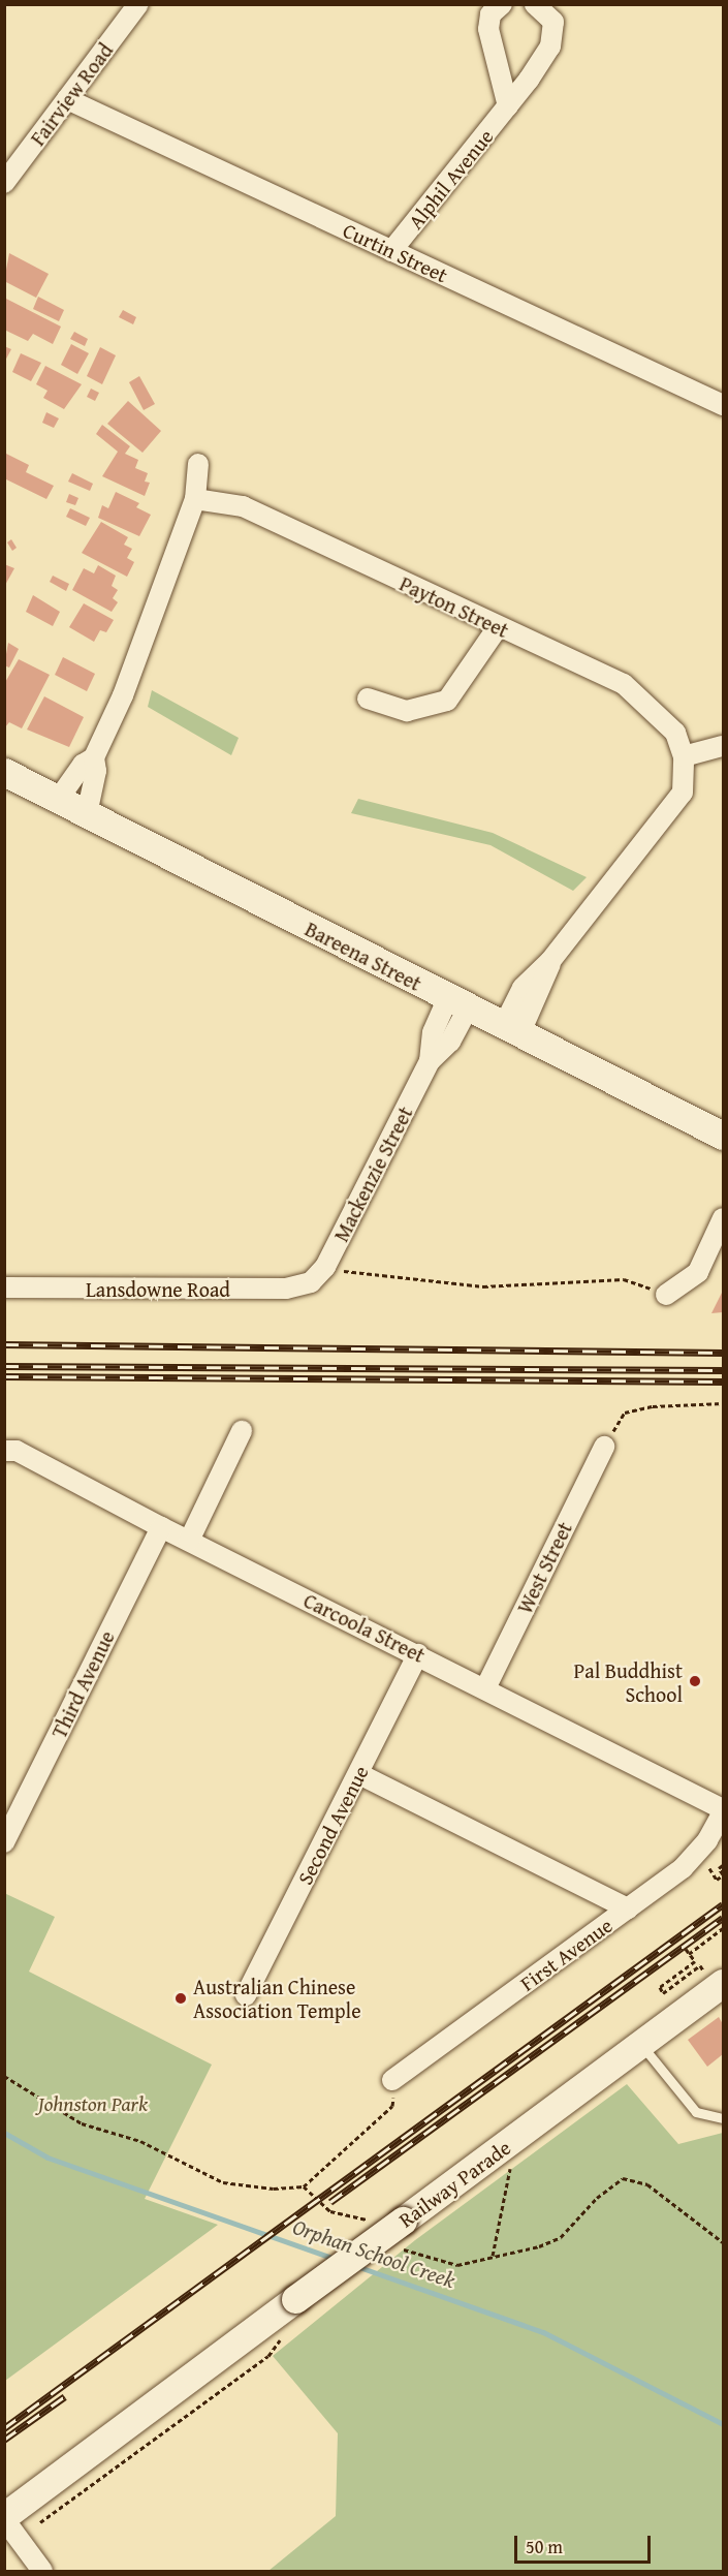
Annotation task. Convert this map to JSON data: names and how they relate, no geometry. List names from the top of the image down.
{
  "streets": {
    "main road": ["Bareena Street", "Railway Parade"],
    "street": [
      "Fairview Road",
      "Alphil Avenue",
      "Curtin Street",
      "Payton Street",
      "Mackenzie Street",
      "Lansdowne Road",
      "West Street",
      "Carcoola Street",
      "Third Avenue",
      "Second Avenue",
      "First Avenue"
    ]
  },
  "crossings": [
    ["Fairview Road", "Curtin Street"],
    ["Alphil Avenue", "Curtin Street"],
    ["Payton Street", "Bareena Street"],
    ["Bareena Street", "Mackenzie Street"],
    ["Mackenzie Street", "Lansdowne Road"],
    ["West Street", "Carcoola Street"],
    ["Carcoola Street", "Third Avenue"],
    ["Carcoola Street", "Second Avenue"],
    ["Carcoola Street", "First Avenue"]
  ],
  "water": ["Orphan School Creek"],
  "parks": ["Johnston Park"],
  "places": ["Pal Buddhist School", "Australian Chinese Association Temple"],
  "scale_bar": "50 m"
}
